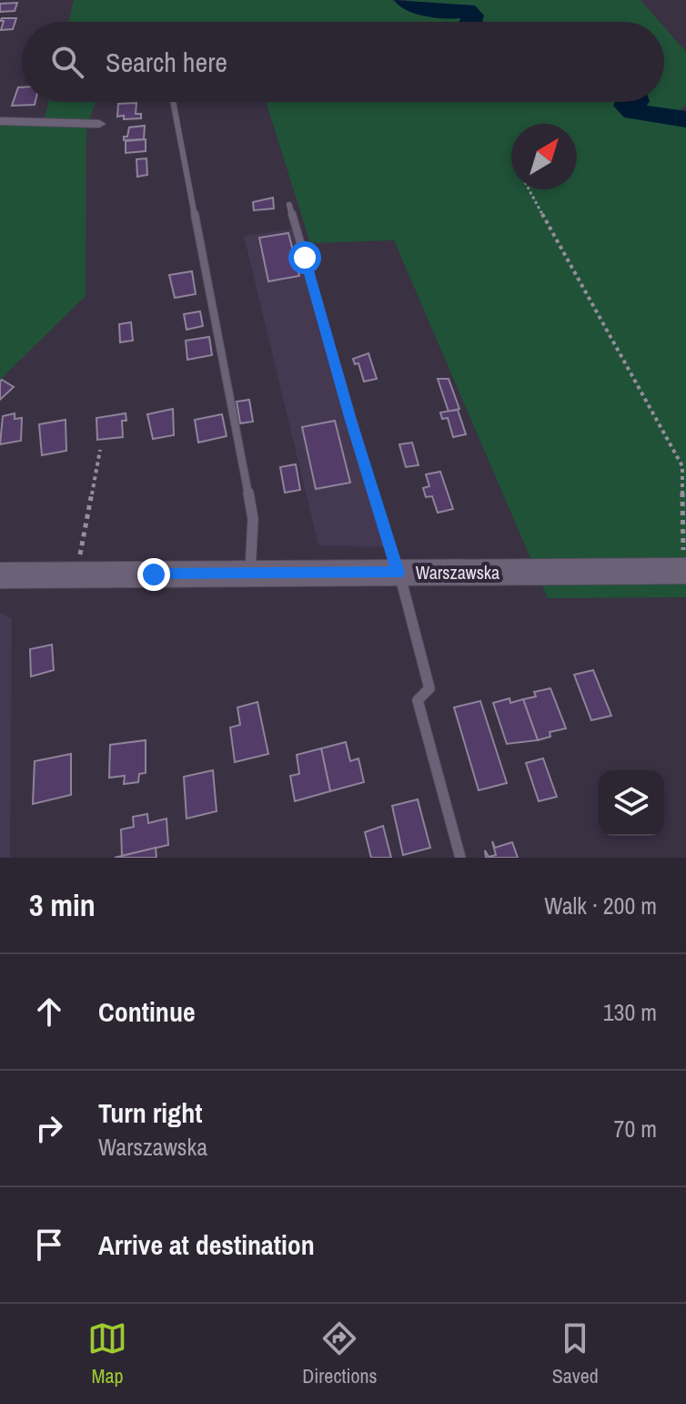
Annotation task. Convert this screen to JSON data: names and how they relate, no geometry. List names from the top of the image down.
{
  "streets": {
    "main road": ["Warszawska"]
  },
  "north": "top right",
  "page": {
    "search": "Search here",
    "heading": ["3 min", "Walk · 200 m"],
    "list": [
      ["Continue", "130 m"],
      ["Turn right", "Warszawska", "70 m"],
      "Arrive at destination"
    ],
    "nav": ["Map", "Directions", "Saved"]
  }
}
